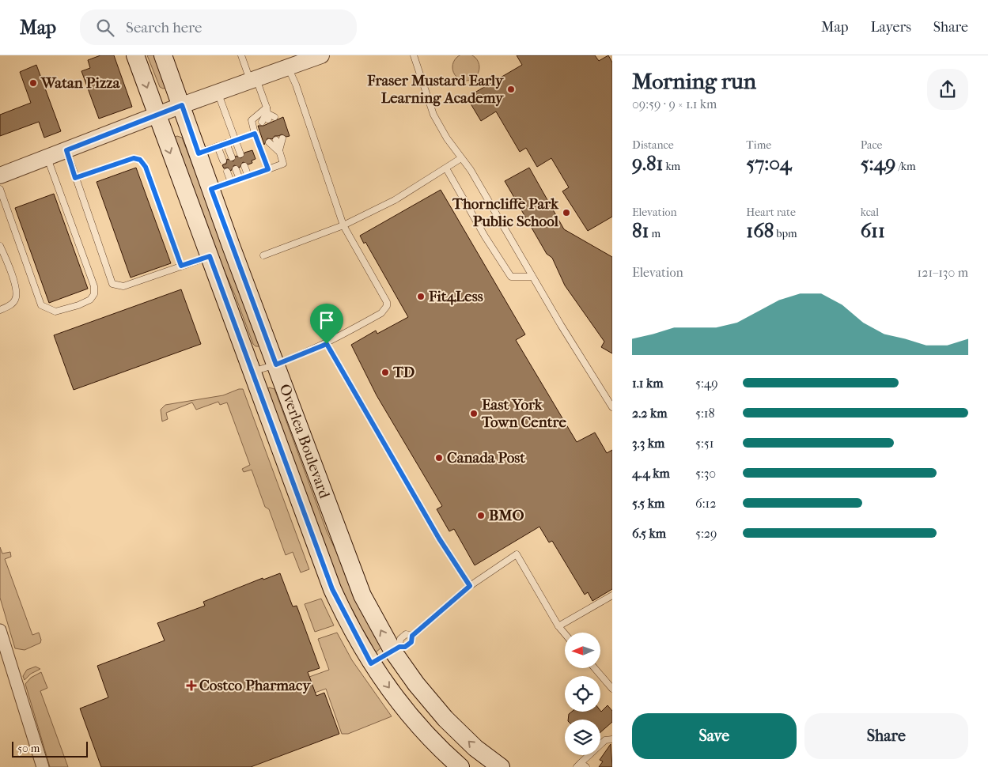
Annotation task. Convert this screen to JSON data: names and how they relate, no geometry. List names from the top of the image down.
{
  "streets": {
    "main road": ["Overlea Boulevard"]
  },
  "places": {
    "other": [
      "Watan Pizza",
      "Fraser Mustard Early Learning Academy",
      "Thorncliffe Park Public School",
      "Fit4Less",
      "TD",
      "East York Town Centre",
      "Canada Post",
      "BMO"
    ],
    "health": ["Costco Pharmacy"]
  },
  "scale_bar": "50 m",
  "north": "left",
  "page": {
    "header": "Map",
    "search": "Search here",
    "nav": ["Map", "Layers", "Share"],
    "heading": ["Morning run", "09:59 · 9 × 1.1 km"],
    "stats": [
      ["Distance", "9.81 km"],
      ["Time", "57:04"],
      ["Pace", "5:49 /km"],
      ["Elevation", "81 m"],
      ["Heart rate", "168 bpm"],
      ["kcal", "611"]
    ],
    "chart": ["Elevation", "121–130 m"],
    "list": [
      {
        "name": "1.1 km",
        "note": "5:49"
      },
      {
        "name": "2.2 km",
        "note": "5:18"
      },
      {
        "name": "3.3 km",
        "note": "5:51"
      },
      {
        "name": "4.4 km",
        "note": "5:30"
      },
      {
        "name": "5.5 km",
        "note": "6:12"
      },
      {
        "name": "6.5 km",
        "note": "5:29"
      }
    ],
    "buttons": ["Save", "Share"],
    "scale": "50 m"
  }
}
